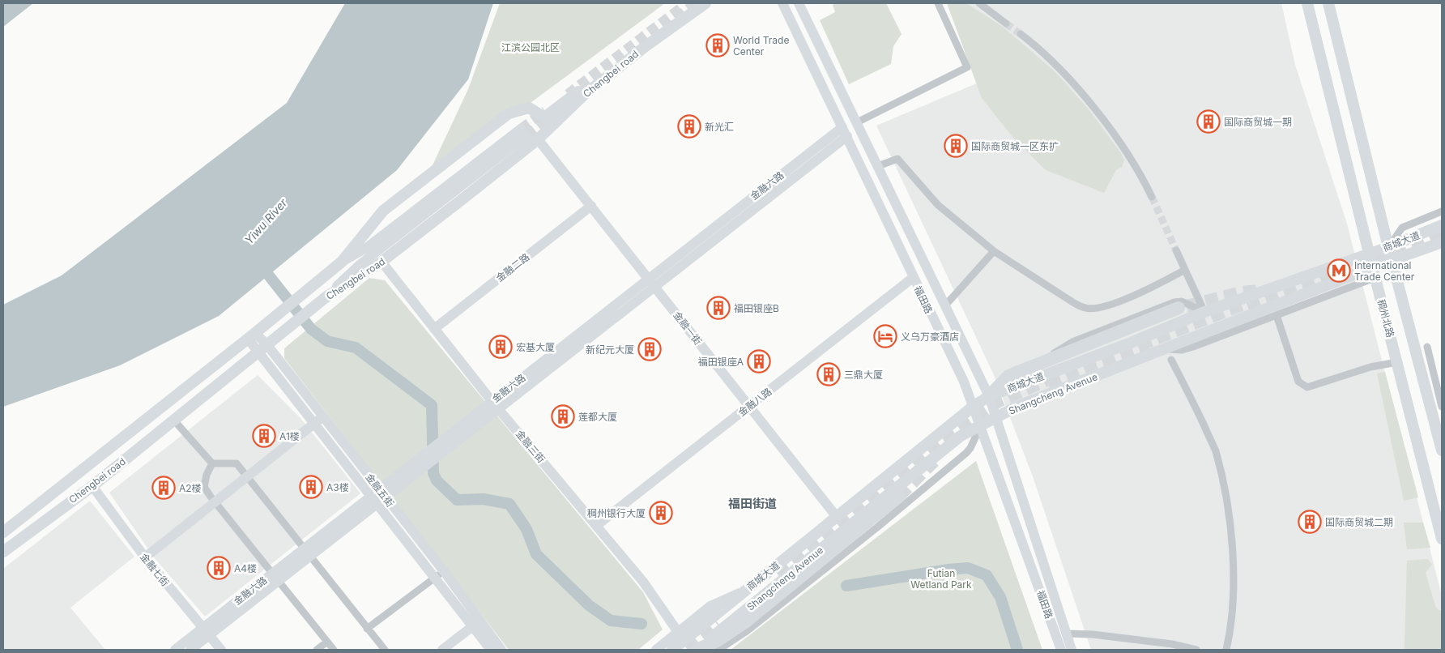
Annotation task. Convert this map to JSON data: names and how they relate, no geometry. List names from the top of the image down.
{
  "streets": {
    "main road": [
      "Chengbei road",
      "商城大道",
      "稠州北路",
      "Shangcheng Avenue"
    ],
    "street": [
      "金融六路",
      "金融二路",
      "福田路",
      "金融一街",
      "金融八路",
      "金融三街",
      "金融五街",
      "金融七街"
    ]
  },
  "crossings": [
    ["Chengbei road", "金融一街"],
    ["Chengbei road", "金融三街"],
    ["Chengbei road", "金融五街"],
    ["Chengbei road", "金融七街"],
    ["金融六路", "福田路"],
    ["金融六路", "金融一街"],
    ["金融六路", "金融三街"],
    ["金融六路", "金融五街"],
    ["金融六路", "金融七街"],
    ["商城大道", "福田路"],
    ["商城大道", "稠州北路"],
    ["商城大道", "金融一街"],
    ["金融二路", "金融一街"],
    ["金融二路", "金融三街"],
    ["福田路", "Shangcheng Avenue"],
    ["福田路", "金融八路"],
    ["稠州北路", "Shangcheng Avenue"],
    ["金融一街", "金融八路"],
    ["金融八路", "金融三街"]
  ],
  "districts": ["福田街道"],
  "water": ["Yiwu River"],
  "parks": ["江滨公园北区", "Futian Wetland Park"],
  "places": {
    "building": [
      "World Trade Center",
      "国际商贸城一期",
      "新光汇",
      "国际商贸城一区东扩",
      "福田银座B",
      "宏基大厦",
      "新纪元大厦",
      "福田银座A",
      "三鼎大厦",
      "莲都大厦",
      "A1楼",
      "A3楼",
      "A2楼",
      "稠州银行大厦",
      "国际商贸城二期",
      "A4楼"
    ],
    "metro station": ["International Trade Center"],
    "hotel": ["义乌万豪酒店"]
  }
}
